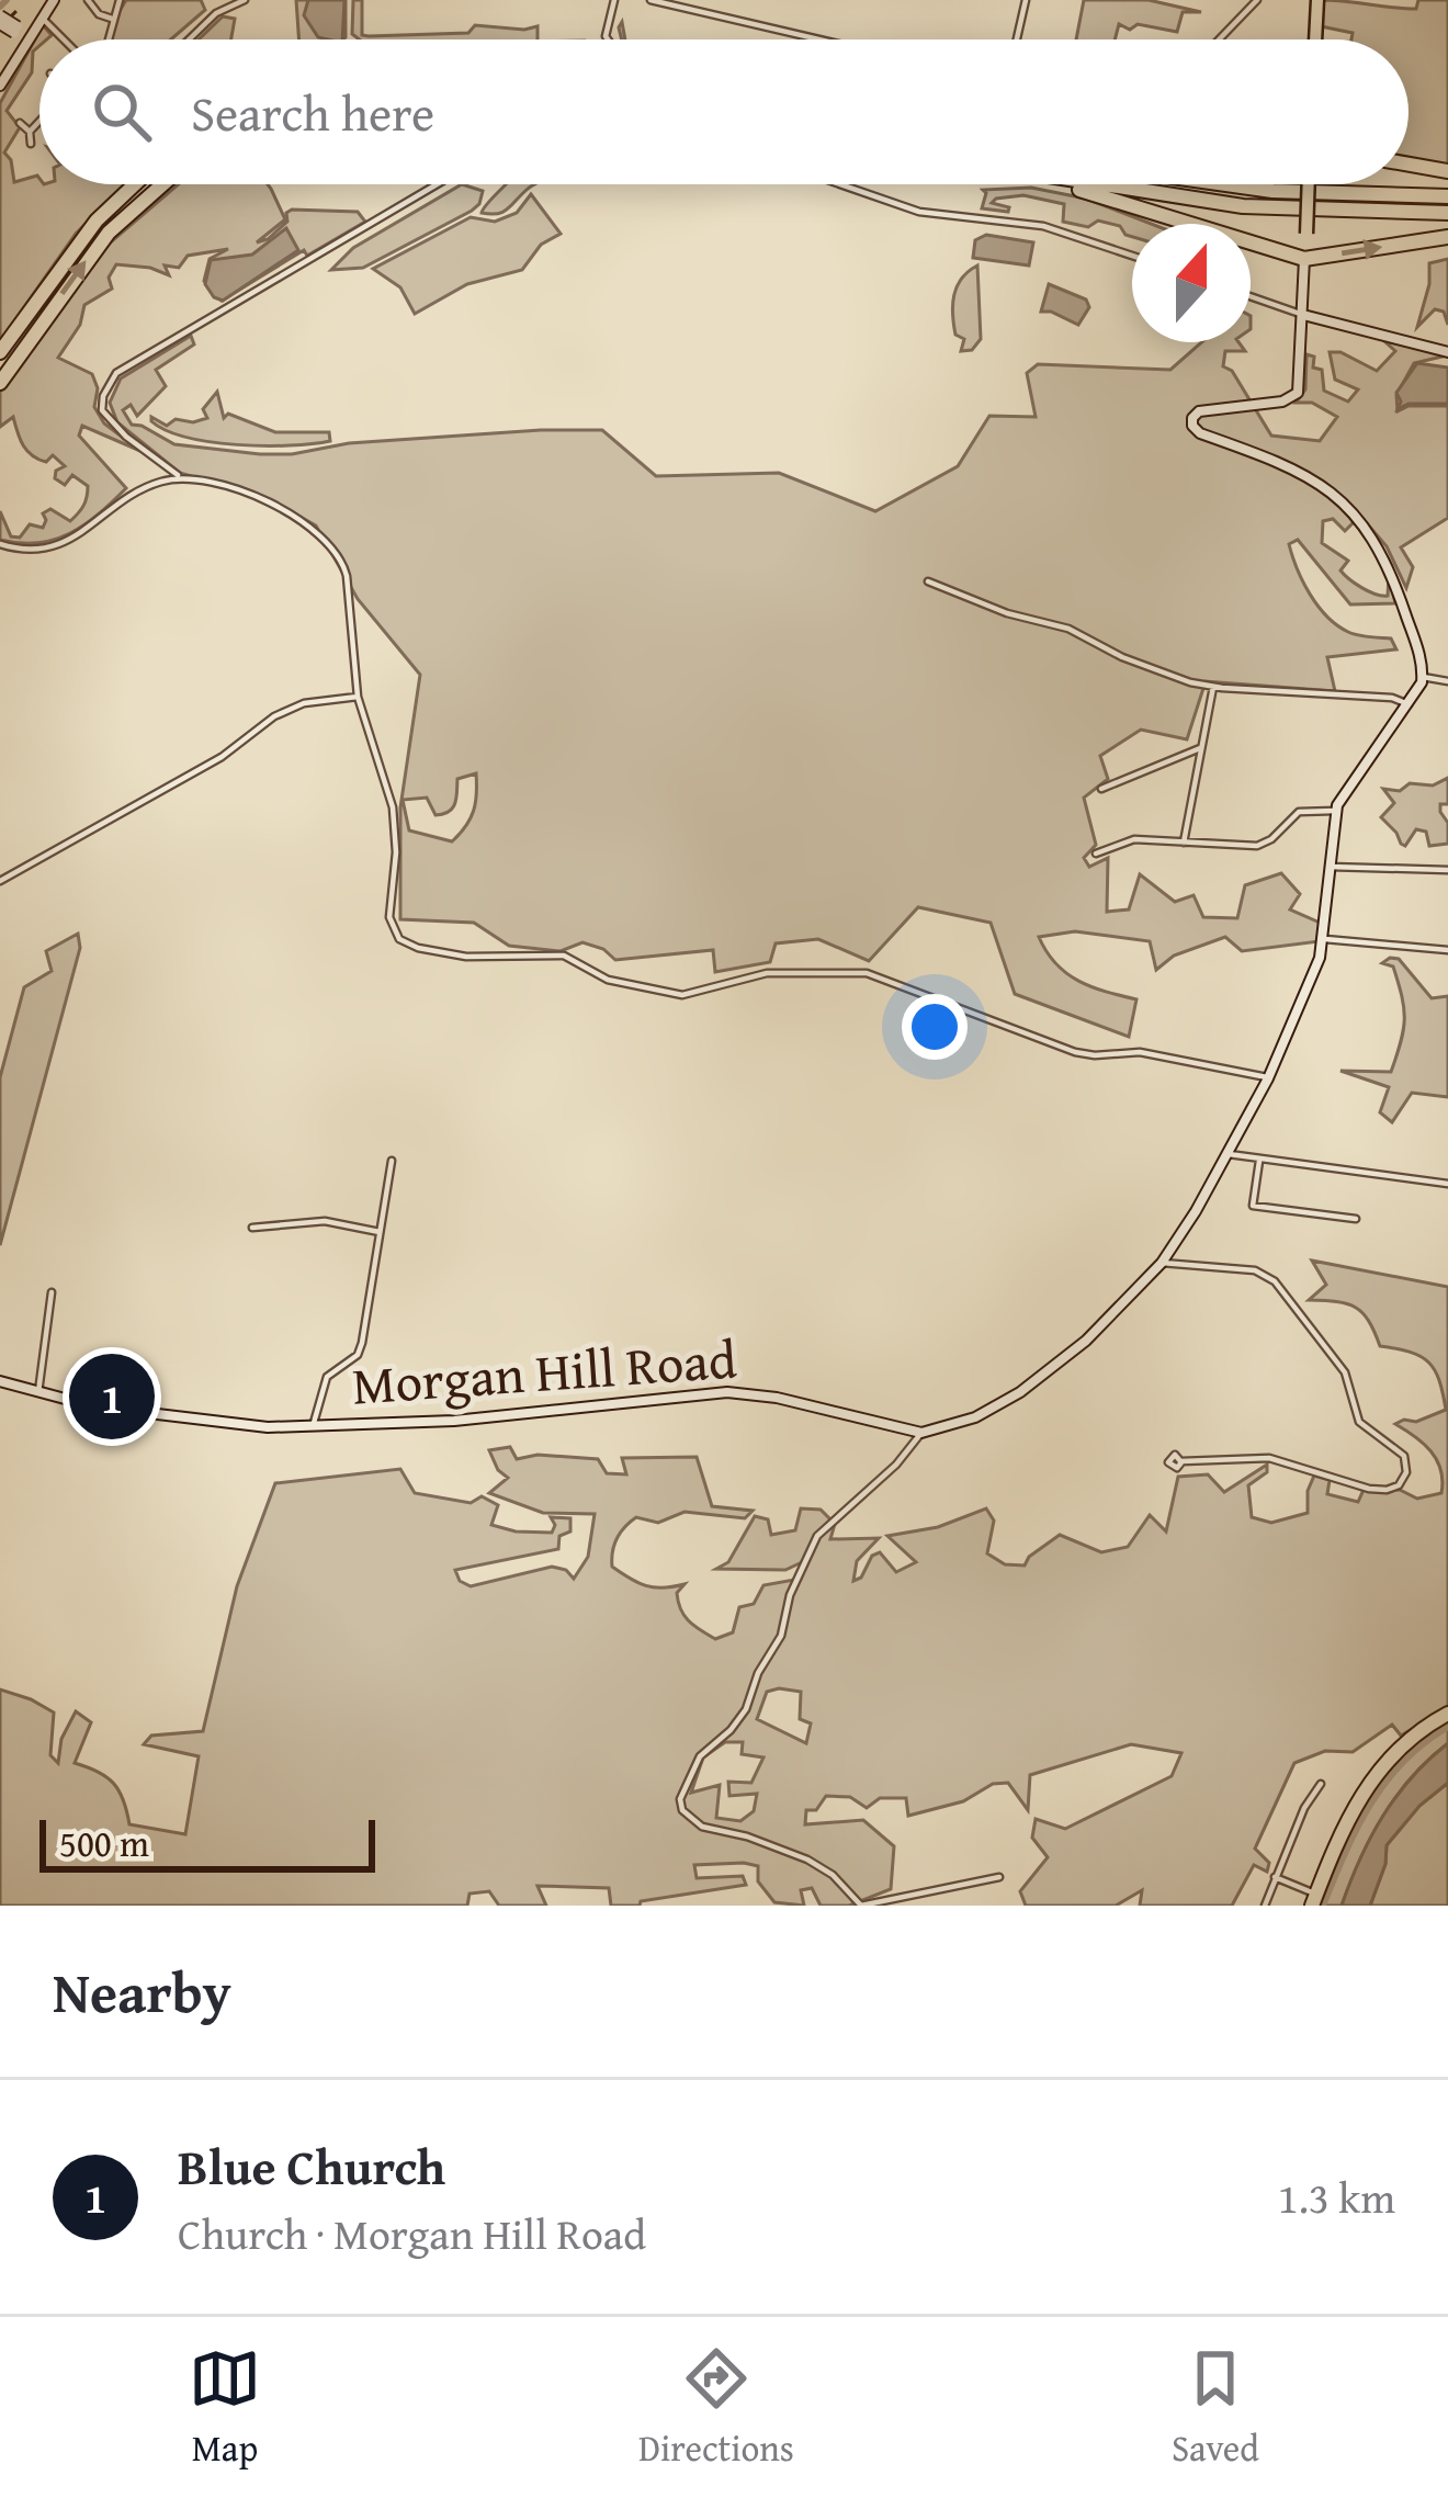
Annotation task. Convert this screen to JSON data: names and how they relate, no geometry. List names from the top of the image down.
{
  "streets": {
    "main road": ["Morgan Hill Road"]
  },
  "scale_bar": "500 m",
  "north": "top",
  "page": {
    "search": "Search here",
    "pins": "1",
    "scale": "500 m",
    "heading": "Nearby",
    "list": [
      {
        "mark": "1",
        "name": "Blue Church",
        "note": "Church · Morgan Hill Road",
        "value": "1.3 km"
      }
    ],
    "nav": ["Map", "Directions", "Saved"]
  }
}
